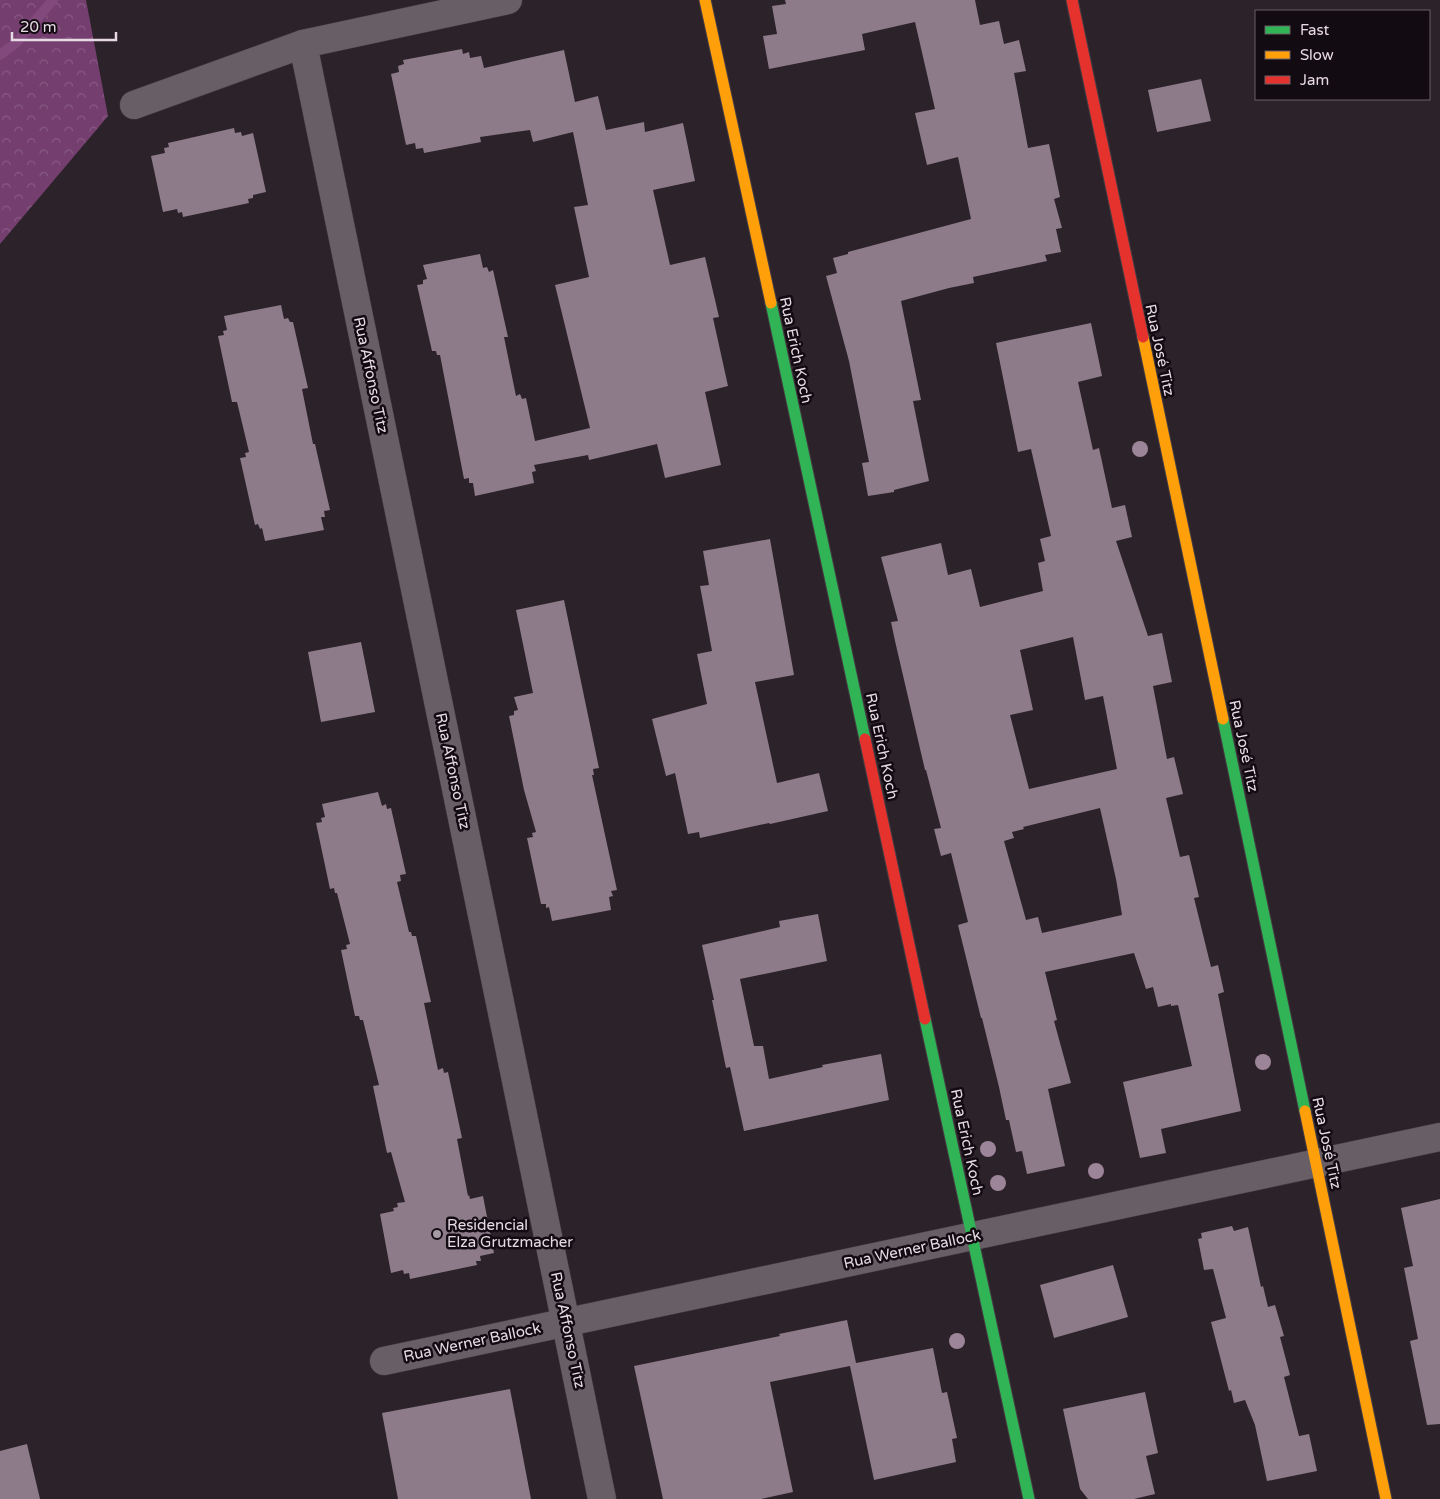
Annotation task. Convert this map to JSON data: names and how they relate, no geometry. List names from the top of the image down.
{
  "streets": {
    "street": [
      "Rua Erich Koch",
      "Rua José Titz",
      "Rua Affonso Titz",
      "Rua Werner Ballock"
    ]
  },
  "crossings": [
    ["Rua Erich Koch", "Rua Werner Ballock"],
    ["Rua José Titz", "Rua Werner Ballock"],
    ["Rua Affonso Titz", "Rua Werner Ballock"]
  ],
  "places": ["Residencial Elza Grutzmacher"],
  "legend": ["Fast", "Slow", "Jam"],
  "scale_bar": "20 m"
}
